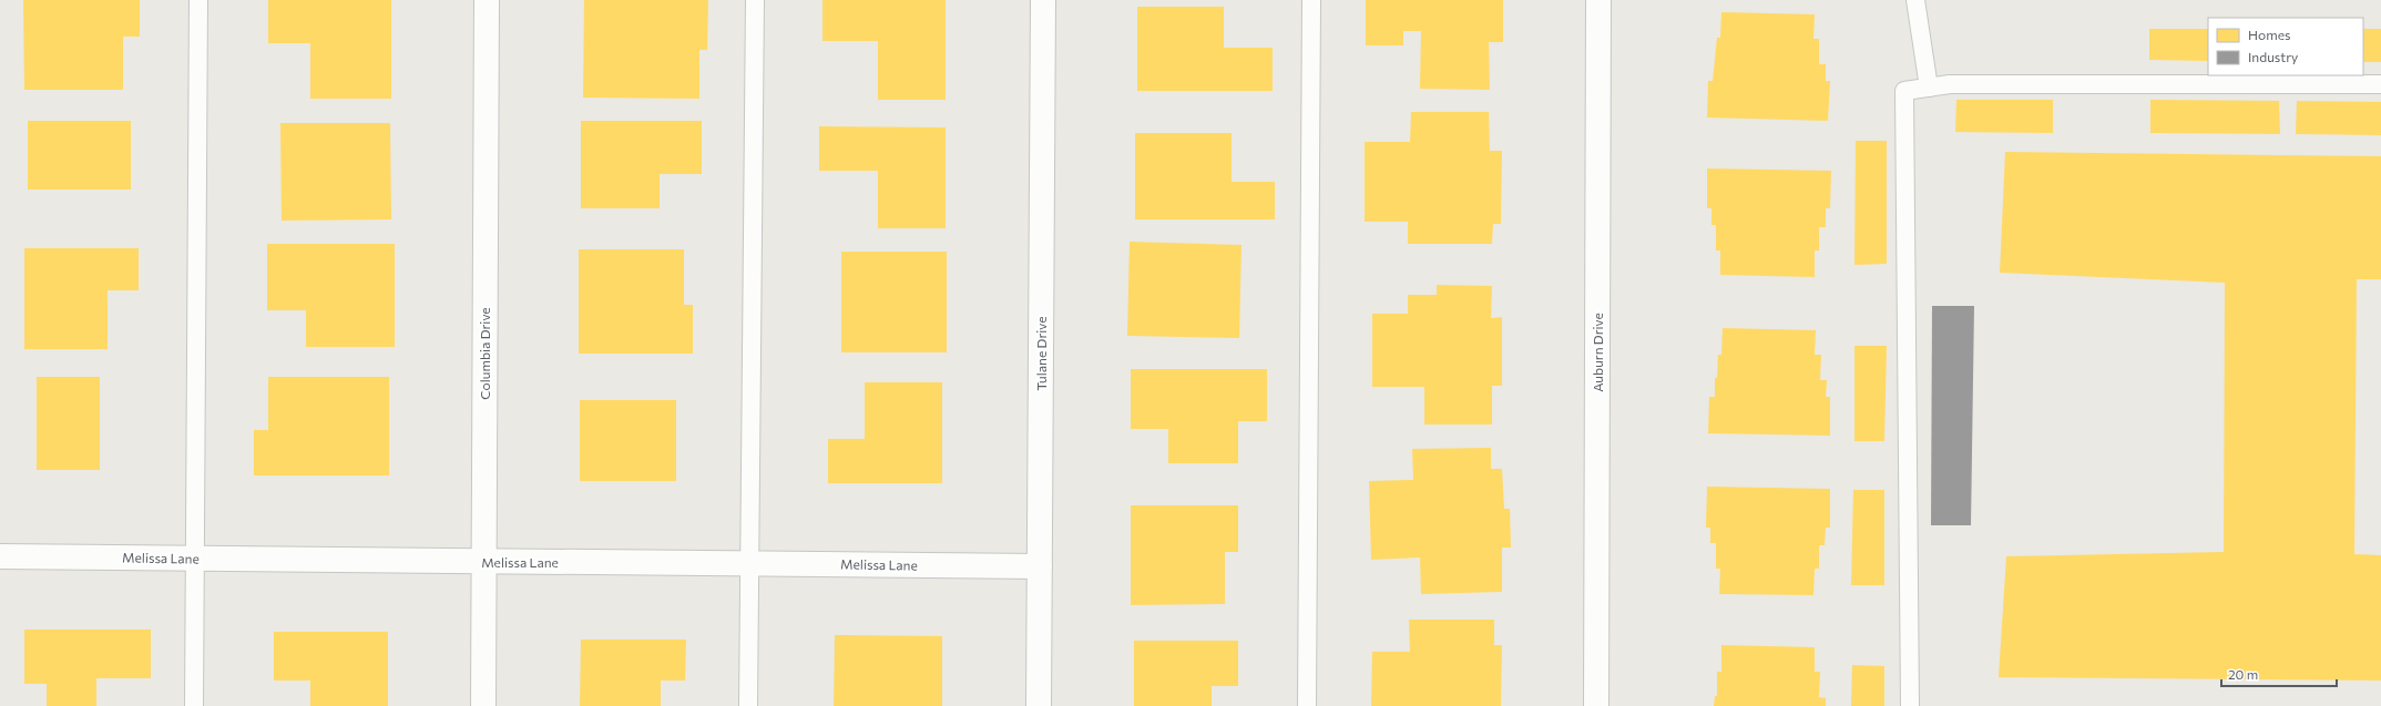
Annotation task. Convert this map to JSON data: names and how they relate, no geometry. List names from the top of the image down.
{
  "streets": {
    "street": [
      "Auburn Drive",
      "Columbia Drive",
      "Tulane Drive",
      "Melissa Lane"
    ]
  },
  "crossings": [
    ["Columbia Drive", "Melissa Lane"],
    ["Tulane Drive", "Melissa Lane"]
  ],
  "legend": ["Homes", "Industry"],
  "scale_bar": "20 m"
}
